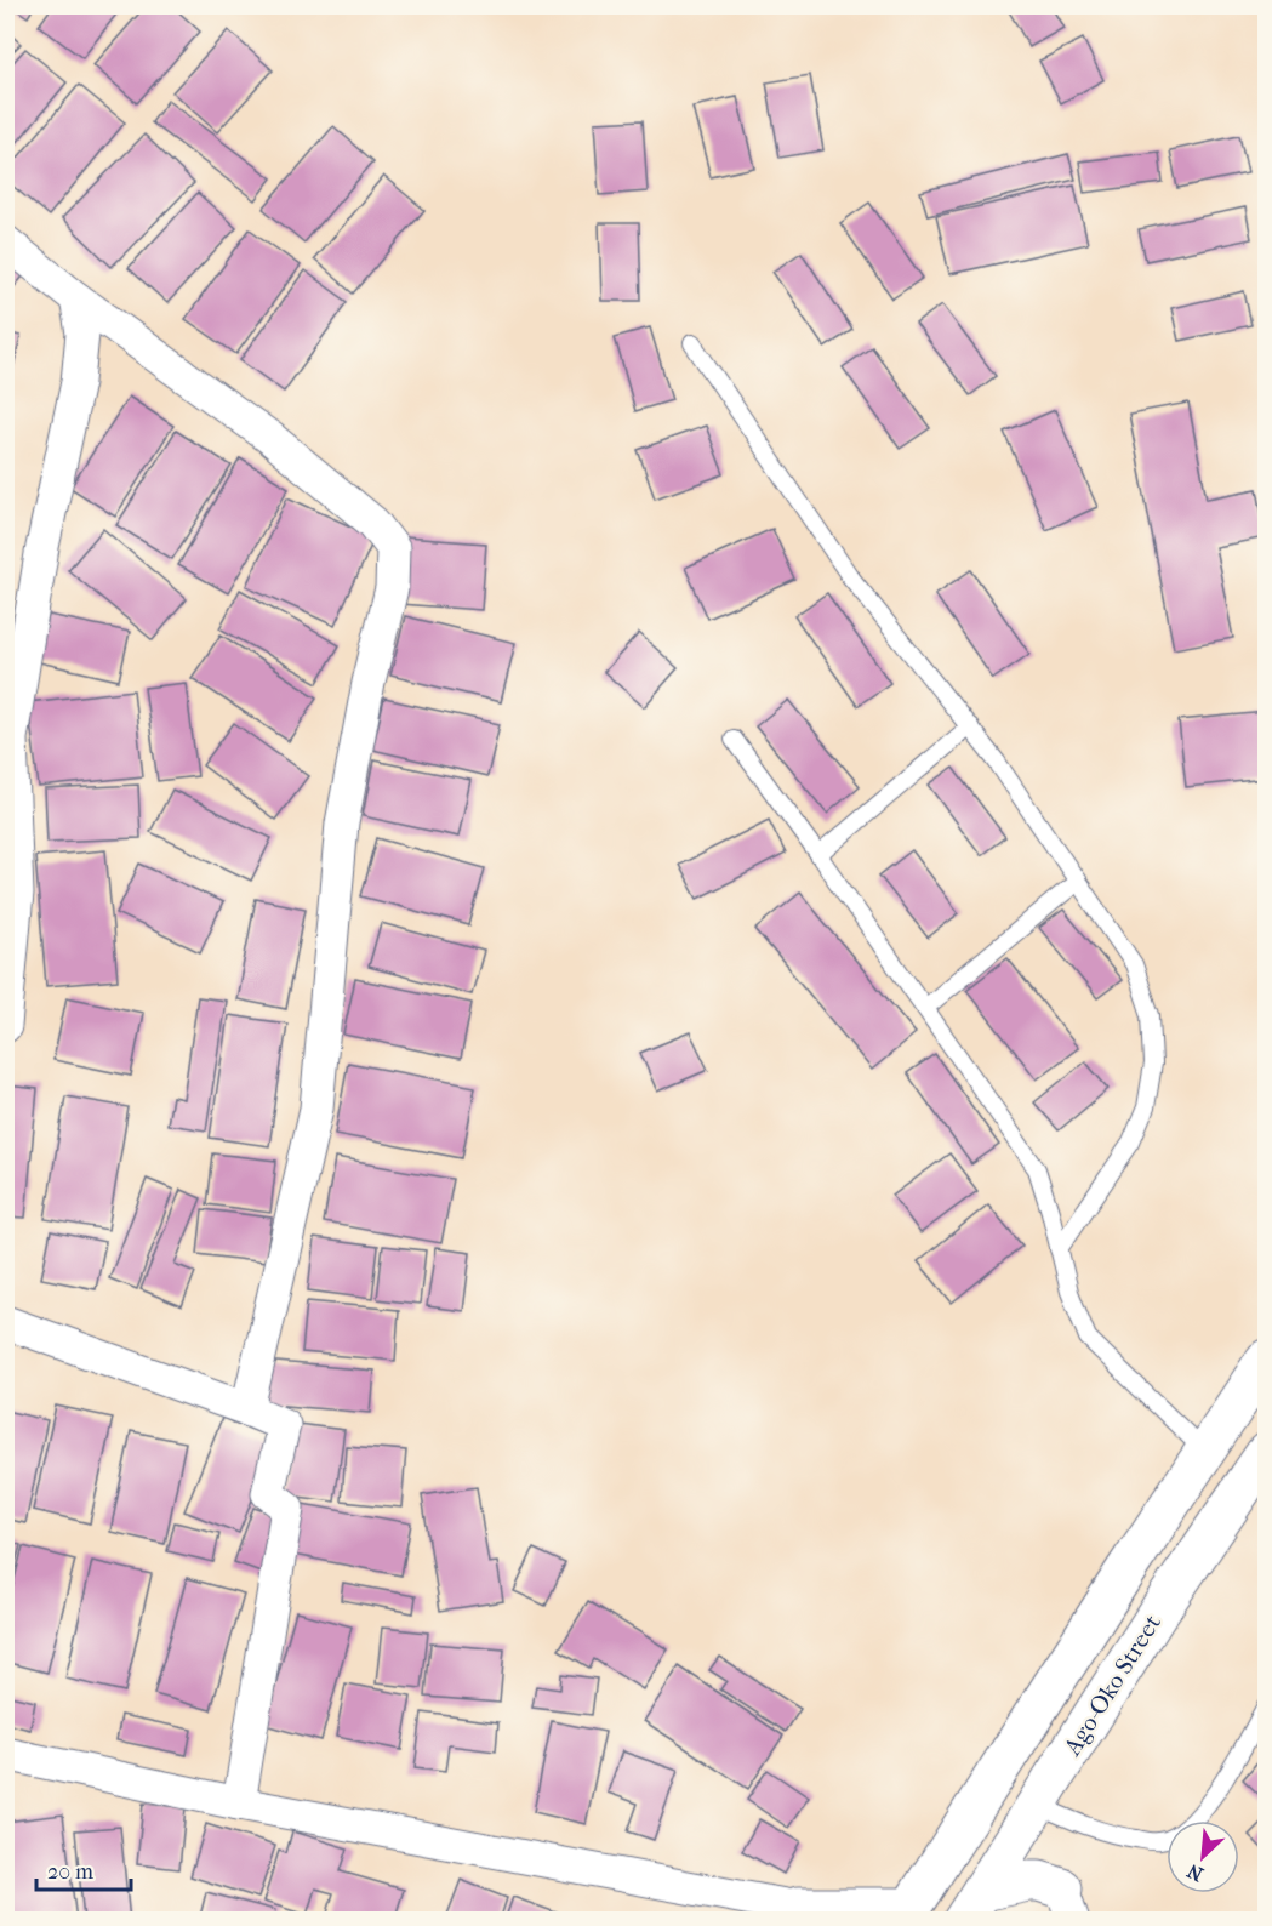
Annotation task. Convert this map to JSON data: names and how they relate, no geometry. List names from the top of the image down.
{
  "streets": {
    "main road": ["Ago-Oko Street"]
  },
  "scale_bar": "20 m",
  "north": "bottom left"
}
